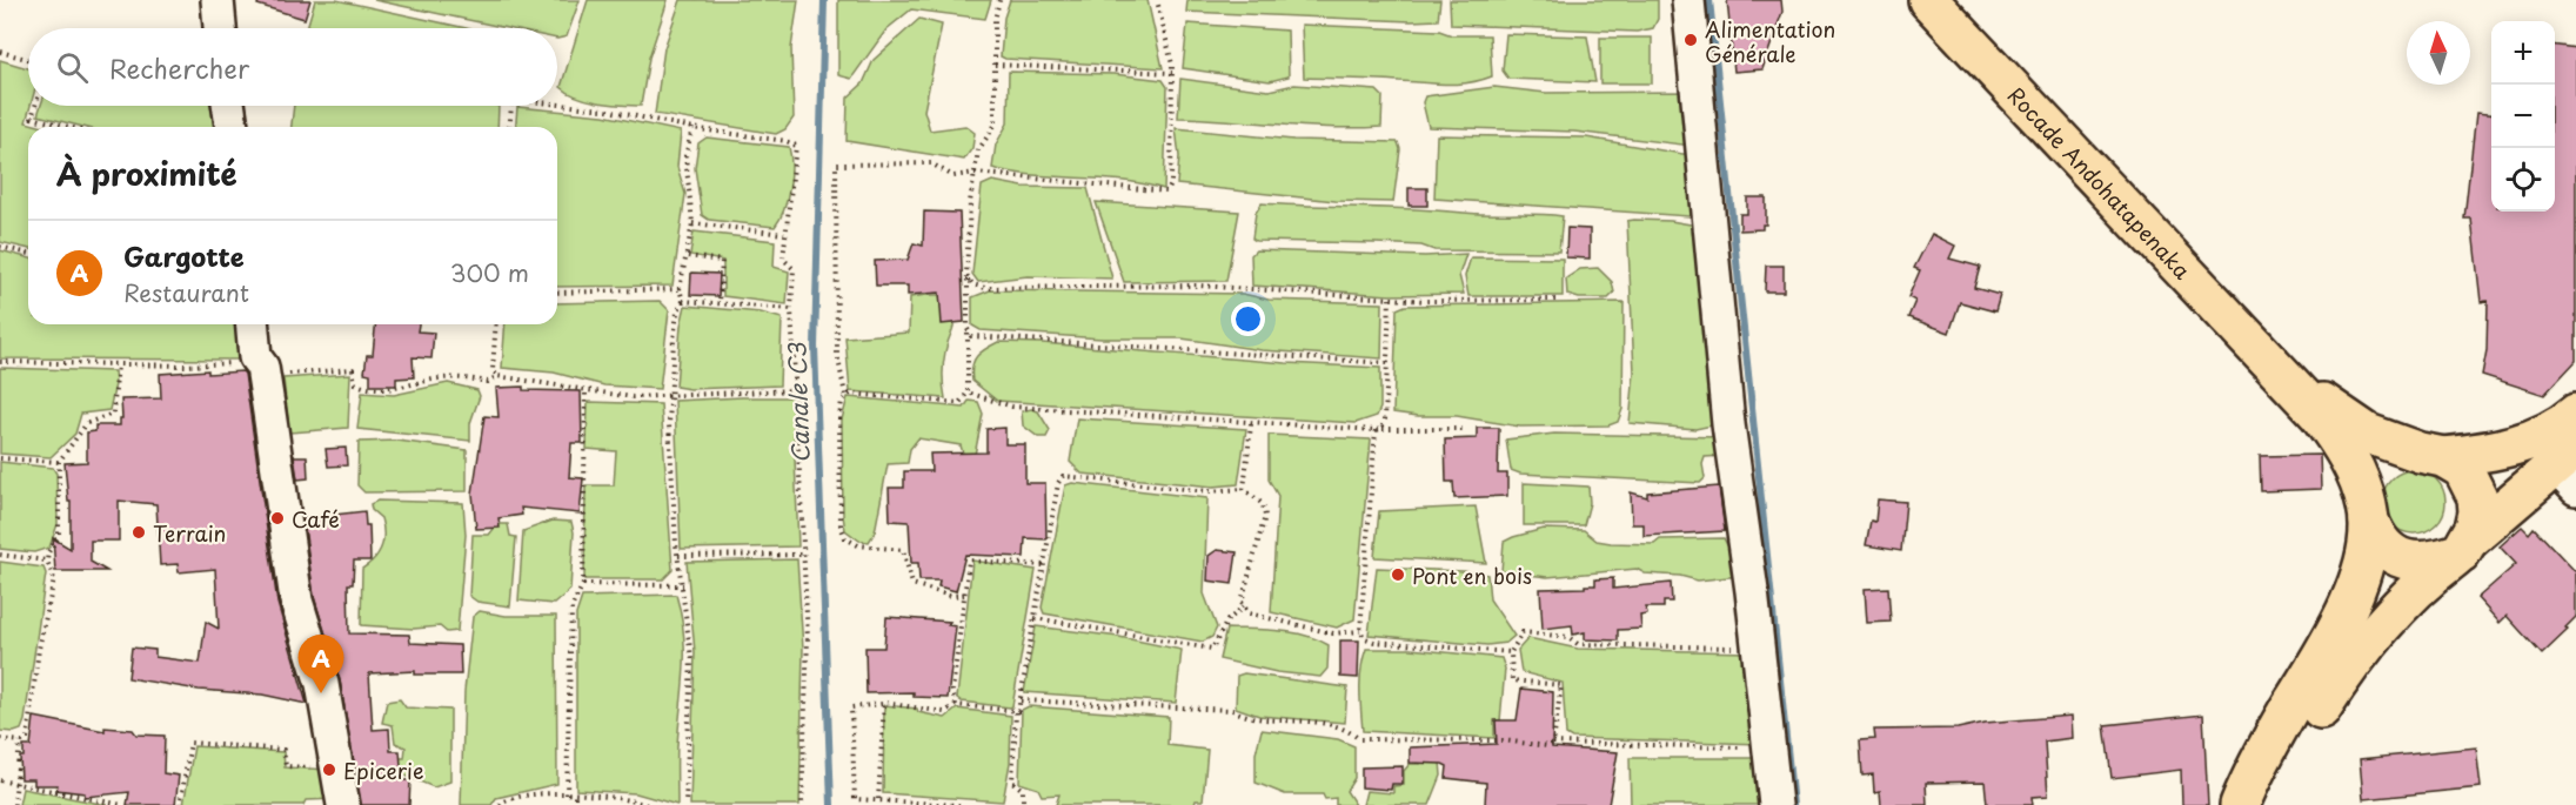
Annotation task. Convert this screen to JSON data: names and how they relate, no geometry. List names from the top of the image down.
{
  "streets": {
    "main road": ["Rocade Andohatapenaka"]
  },
  "water": ["Canale C3"],
  "places": [
    "Alimentation Générale",
    "Café",
    "Terrain",
    "Pont en bois",
    "Epicerie"
  ],
  "north": "top",
  "page": {
    "map_buttons": ["+", "−"],
    "search": "Rechercher",
    "heading": "À proximité",
    "list": [
      {
        "mark": "A",
        "name": "Gargotte",
        "note": "Restaurant",
        "value": "300 m"
      }
    ],
    "pins": "A"
  }
}
